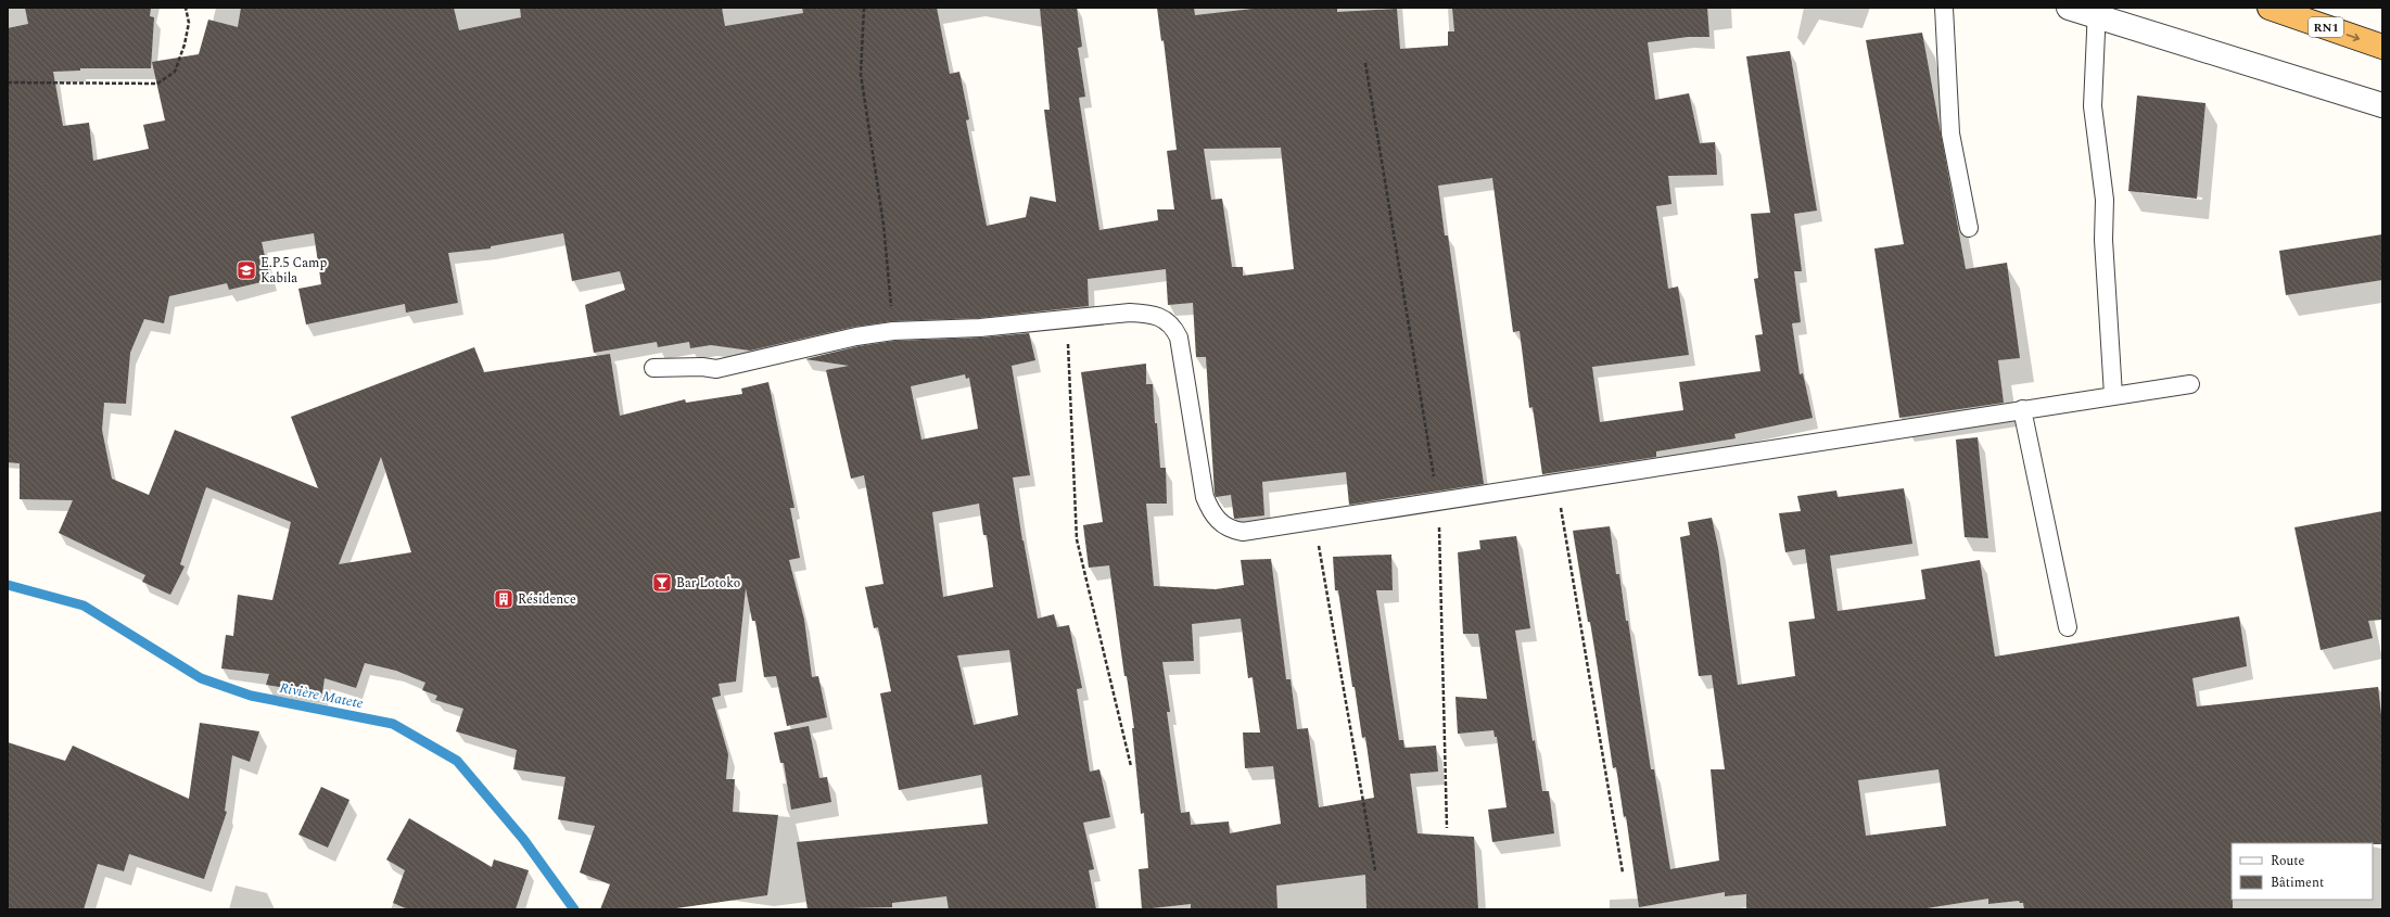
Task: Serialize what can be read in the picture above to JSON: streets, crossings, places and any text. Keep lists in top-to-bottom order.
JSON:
{
  "streets": {
    "highway": ["RN1"]
  },
  "water": ["Rivière Matete"],
  "places": {
    "school or university": ["E.P.5 Camp Kabila"],
    "bar": ["Bar Lotoko"],
    "building": ["Résidence"]
  },
  "legend": ["Route", "Bâtiment"]
}
